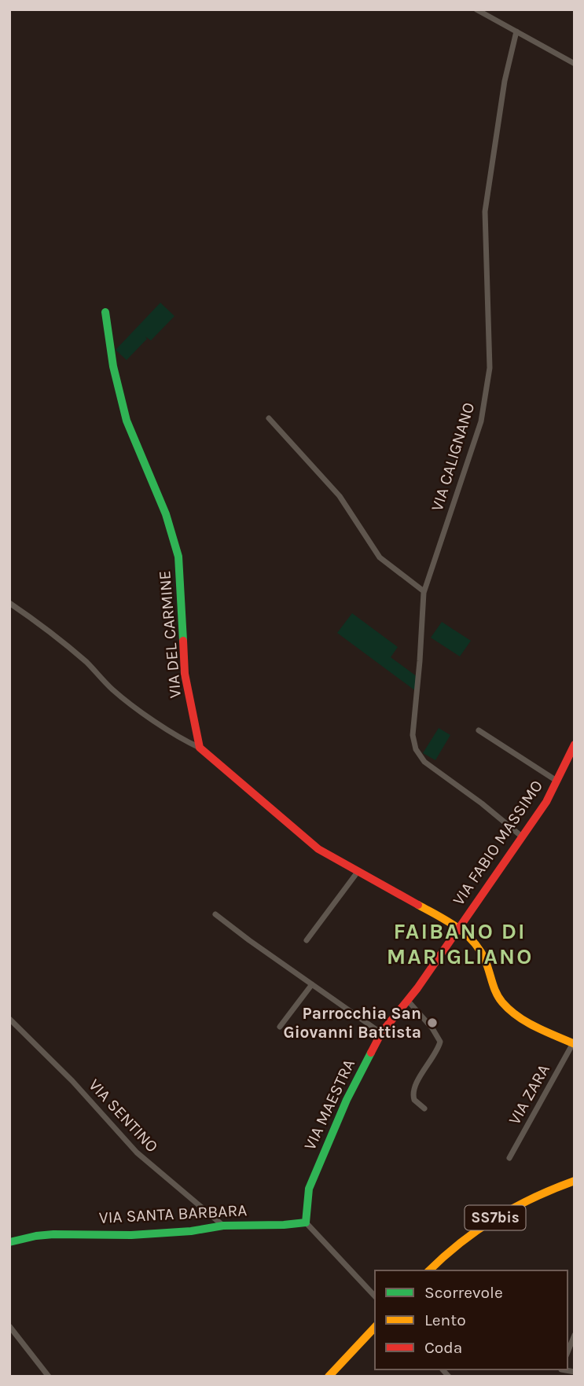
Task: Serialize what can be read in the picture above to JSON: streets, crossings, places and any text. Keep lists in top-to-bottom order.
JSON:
{
  "streets": {
    "street": [
      "VIA CALIGNANO",
      "VIA DEL CARMINE",
      "VIA FABIO MASSIMO",
      "VIA ZARA",
      "VIA MAESTRA",
      "VIA SENTINO",
      "VIA SANTA BARBARA",
      "SS7bis"
    ]
  },
  "crossings": [
    ["VIA CALIGNANO", "VIA FABIO MASSIMO"],
    ["VIA FABIO MASSIMO", "VIA MAESTRA"],
    ["VIA MAESTRA", "VIA SANTA BARBARA"],
    ["VIA SENTINO", "VIA SANTA BARBARA"]
  ],
  "districts": ["FAIBANO DI MARIGLIANO"],
  "places": ["Parrocchia San Giovanni Battista"],
  "legend": ["Scorrevole", "Lento", "Coda"]
}
